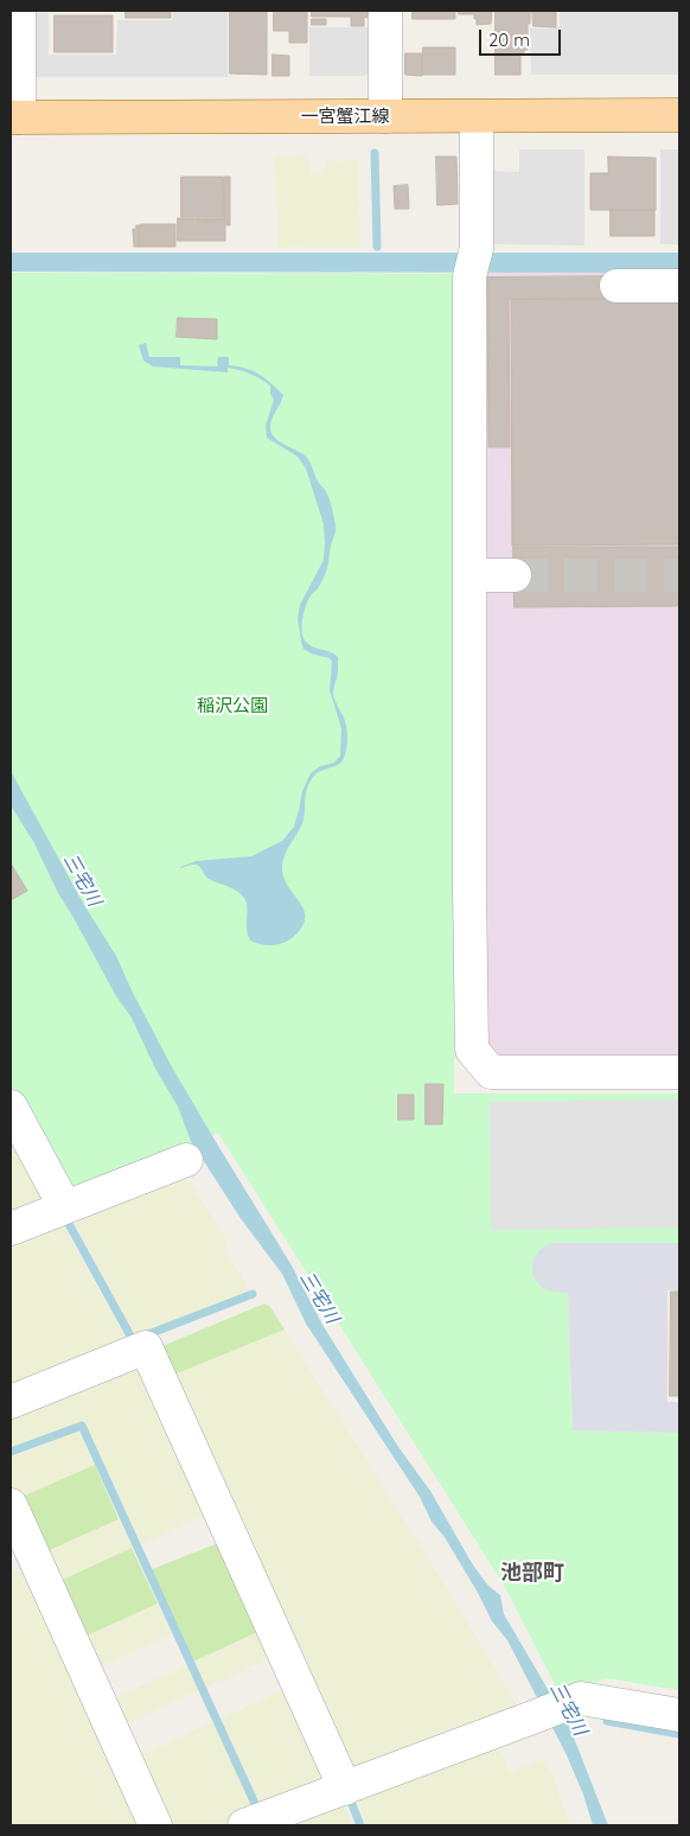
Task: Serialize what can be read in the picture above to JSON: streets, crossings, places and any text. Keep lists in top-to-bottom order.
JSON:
{
  "streets": {
    "main road": ["一宮蟹江線"]
  },
  "districts": ["池部町"],
  "water": ["三宅川"],
  "parks": ["稲沢公園"],
  "scale_bar": "20 m"
}
